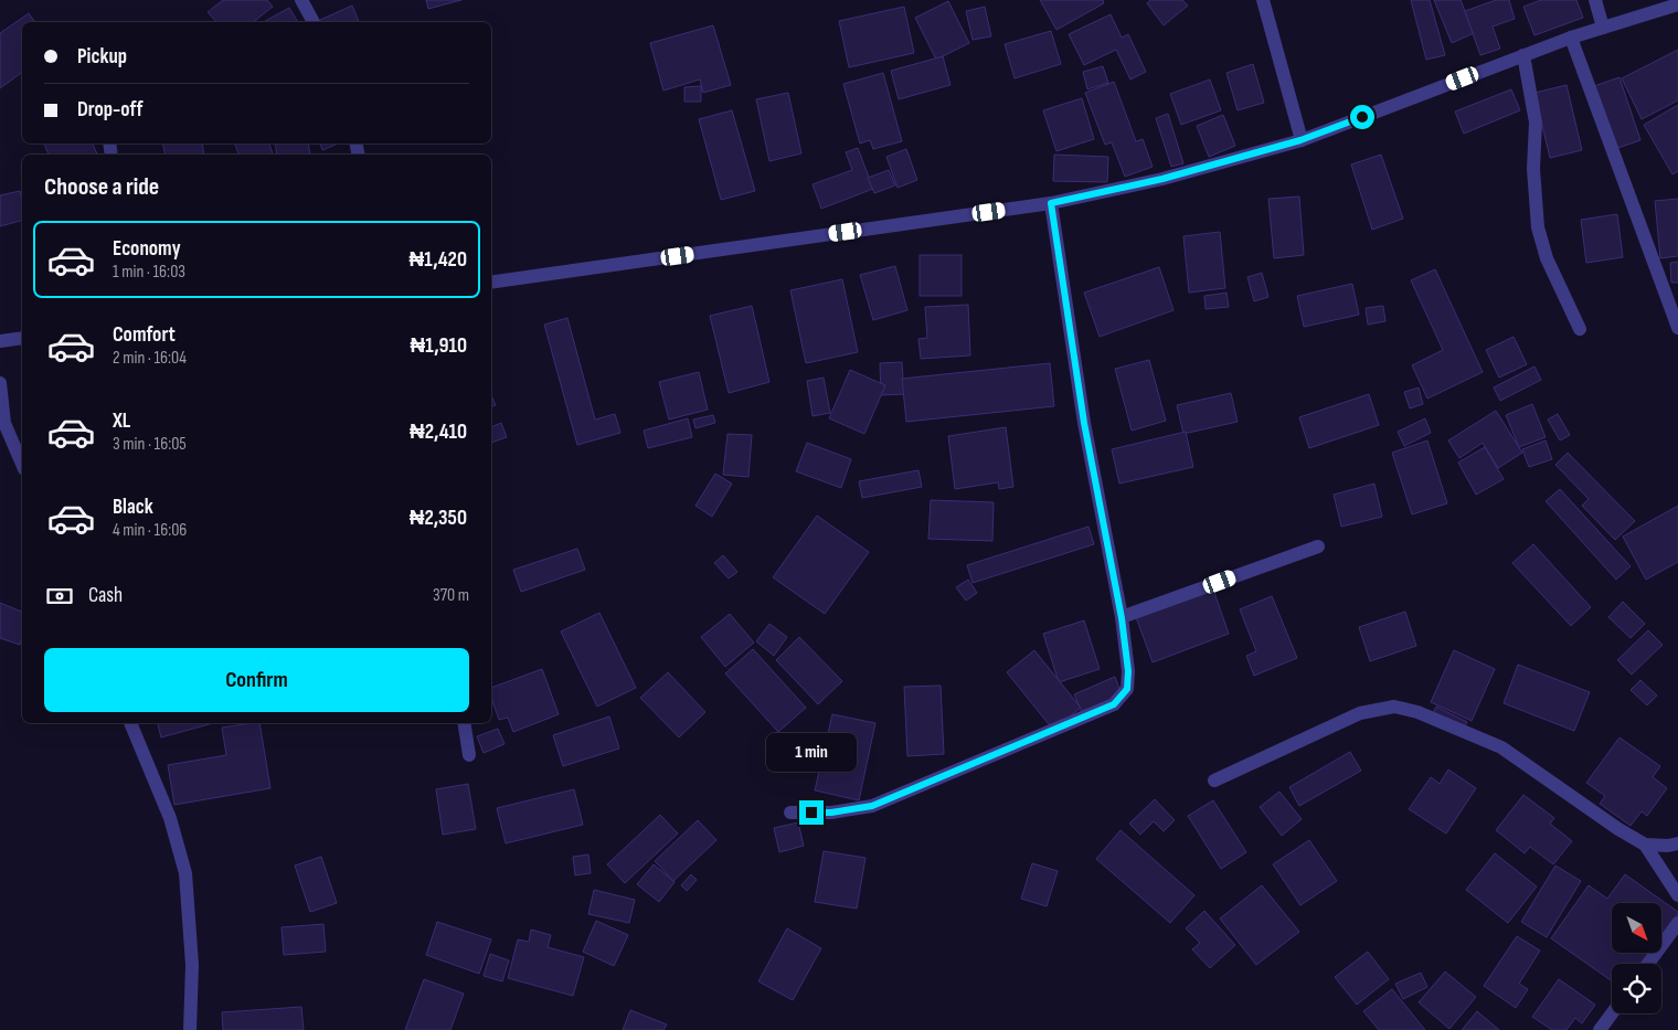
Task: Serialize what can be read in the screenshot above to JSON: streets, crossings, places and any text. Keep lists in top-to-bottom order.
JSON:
{
  "north": "bottom right",
  "page": {
    "banner": ["Pickup", "Drop-off"],
    "heading": "Choose a ride",
    "list": [
      {
        "name": "Economy",
        "note": "1 min · 16:03",
        "value": "₦1,420"
      },
      {
        "name": "Comfort",
        "note": "2 min · 16:04",
        "value": "₦1,910"
      },
      {
        "name": "XL",
        "note": "3 min · 16:05",
        "value": "₦2,410"
      },
      {
        "name": "Black",
        "note": "4 min · 16:06",
        "value": "₦2,350"
      }
    ],
    "pay": ["Cash", "370 m"],
    "buttons": "Confirm",
    "bubble": "1 min"
  }
}
